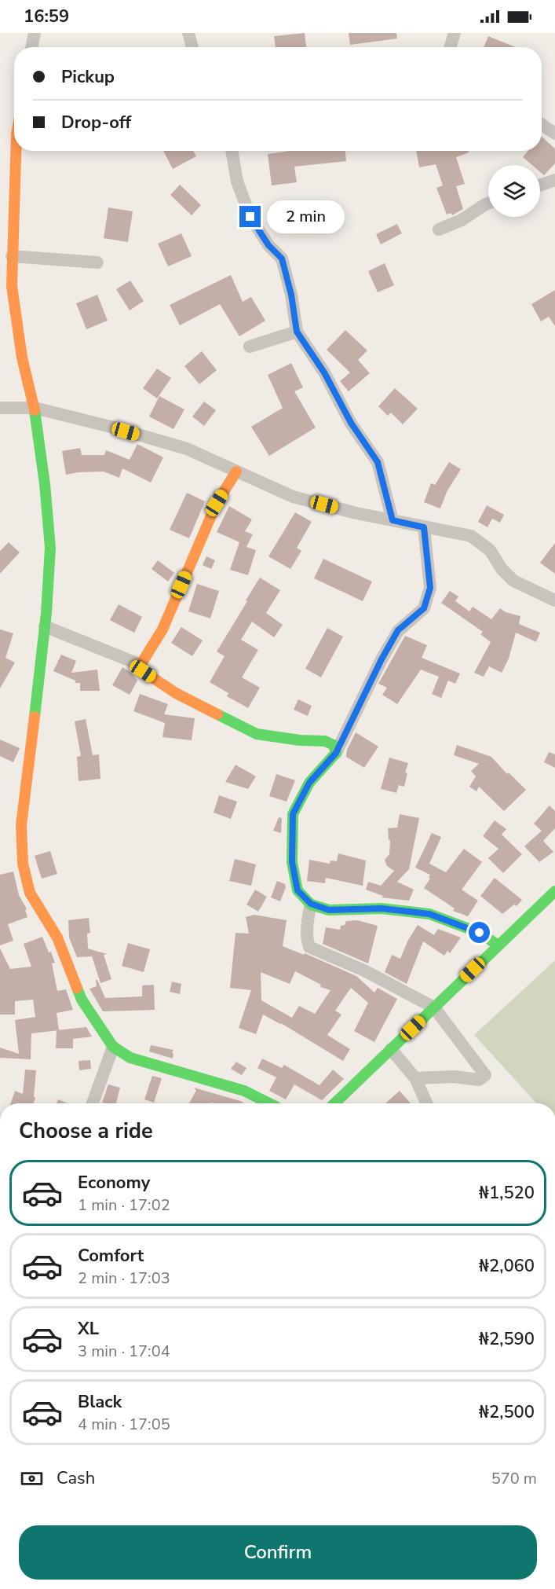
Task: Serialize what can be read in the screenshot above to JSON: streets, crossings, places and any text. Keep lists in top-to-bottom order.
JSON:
{
  "page": {
    "status": "16:59",
    "banner": ["Pickup", "Drop-off"],
    "bubble": "2 min",
    "heading": "Choose a ride",
    "list": [
      {
        "name": "Economy",
        "note": "1 min · 17:02",
        "value": "₦1,520"
      },
      {
        "name": "Comfort",
        "note": "2 min · 17:03",
        "value": "₦2,060"
      },
      {
        "name": "XL",
        "note": "3 min · 17:04",
        "value": "₦2,590"
      },
      {
        "name": "Black",
        "note": "4 min · 17:05",
        "value": "₦2,500"
      }
    ],
    "pay": ["Cash", "570 m"],
    "buttons": "Confirm"
  }
}
